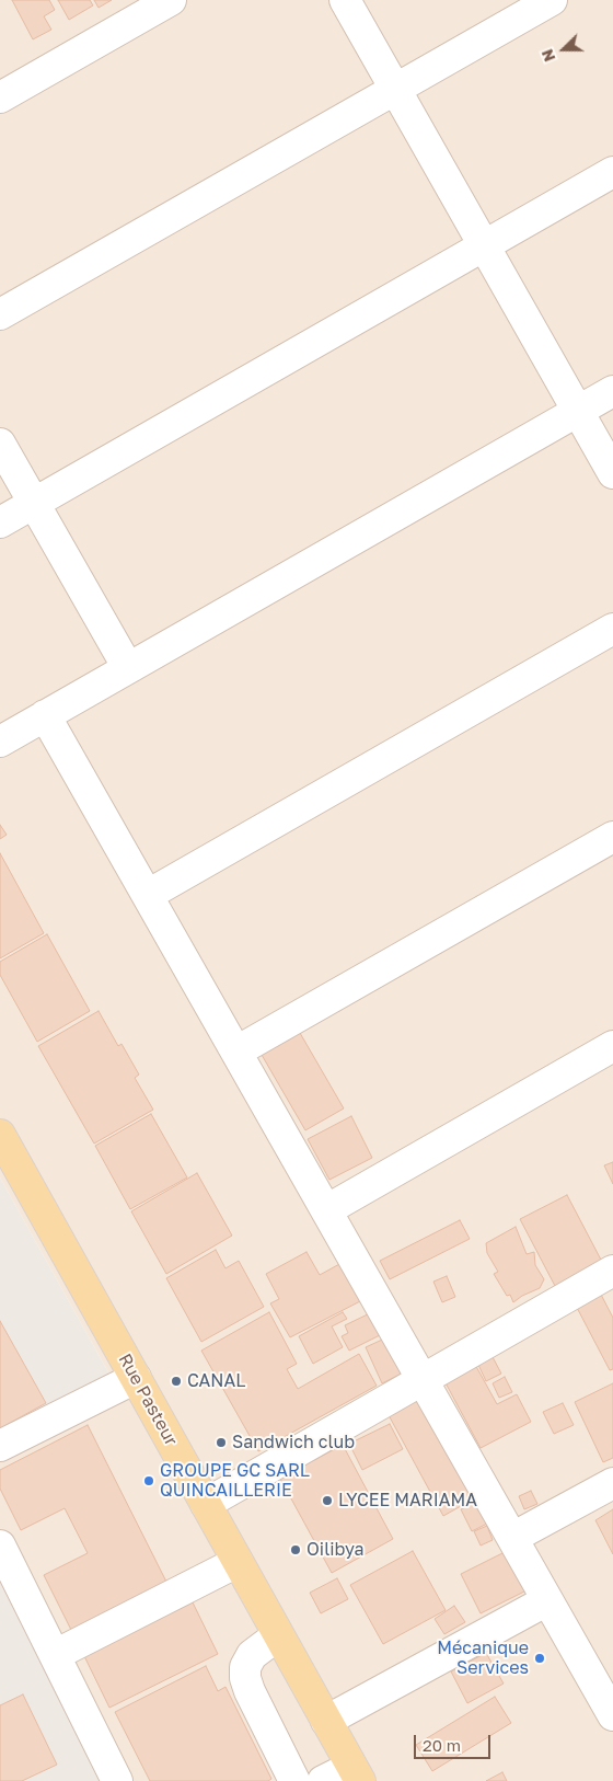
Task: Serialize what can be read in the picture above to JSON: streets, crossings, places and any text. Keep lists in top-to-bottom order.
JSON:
{
  "streets": {
    "main road": ["Rue Pasteur"]
  },
  "places": [
    "CANAL",
    "Sandwich club",
    "GROUPE GC SARL QUINCAILLERIE",
    "LYCEE MARIAMA",
    "Oilibya",
    "Mécanique Services"
  ],
  "scale_bar": "20 m",
  "north": "left"
}
